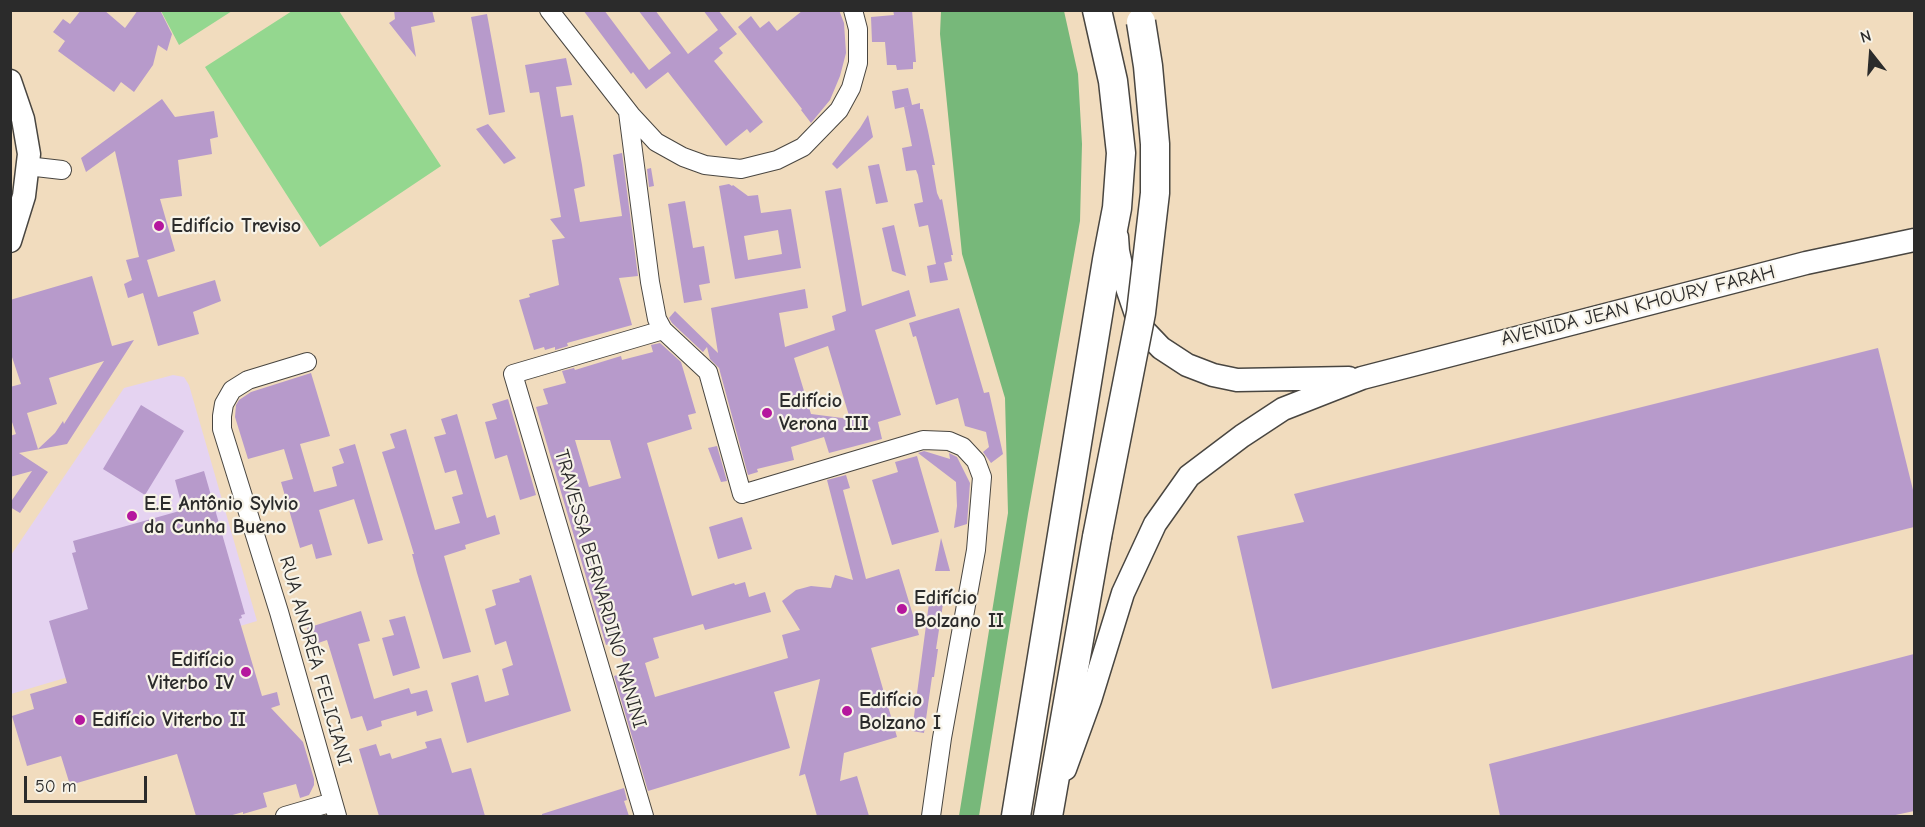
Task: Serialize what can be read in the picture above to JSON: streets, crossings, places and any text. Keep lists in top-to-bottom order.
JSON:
{
  "streets": {
    "street": ["AVENIDA JEAN KHOURY FARAH", "TRAVESSA BERNARDINO NANINI", "RUA ANDRÉA FELICIANI"]
  },
  "places": [
    "Edifício Treviso",
    "Edifício Verona III",
    "E.E Antônio Sylvio da Cunha Bueno",
    "Edifício Bolzano II",
    "Edifício Viterbo IV",
    "Edifício Bolzano I",
    "Edifício Viterbo II"
  ],
  "scale_bar": "50 m",
  "north": "top"
}
